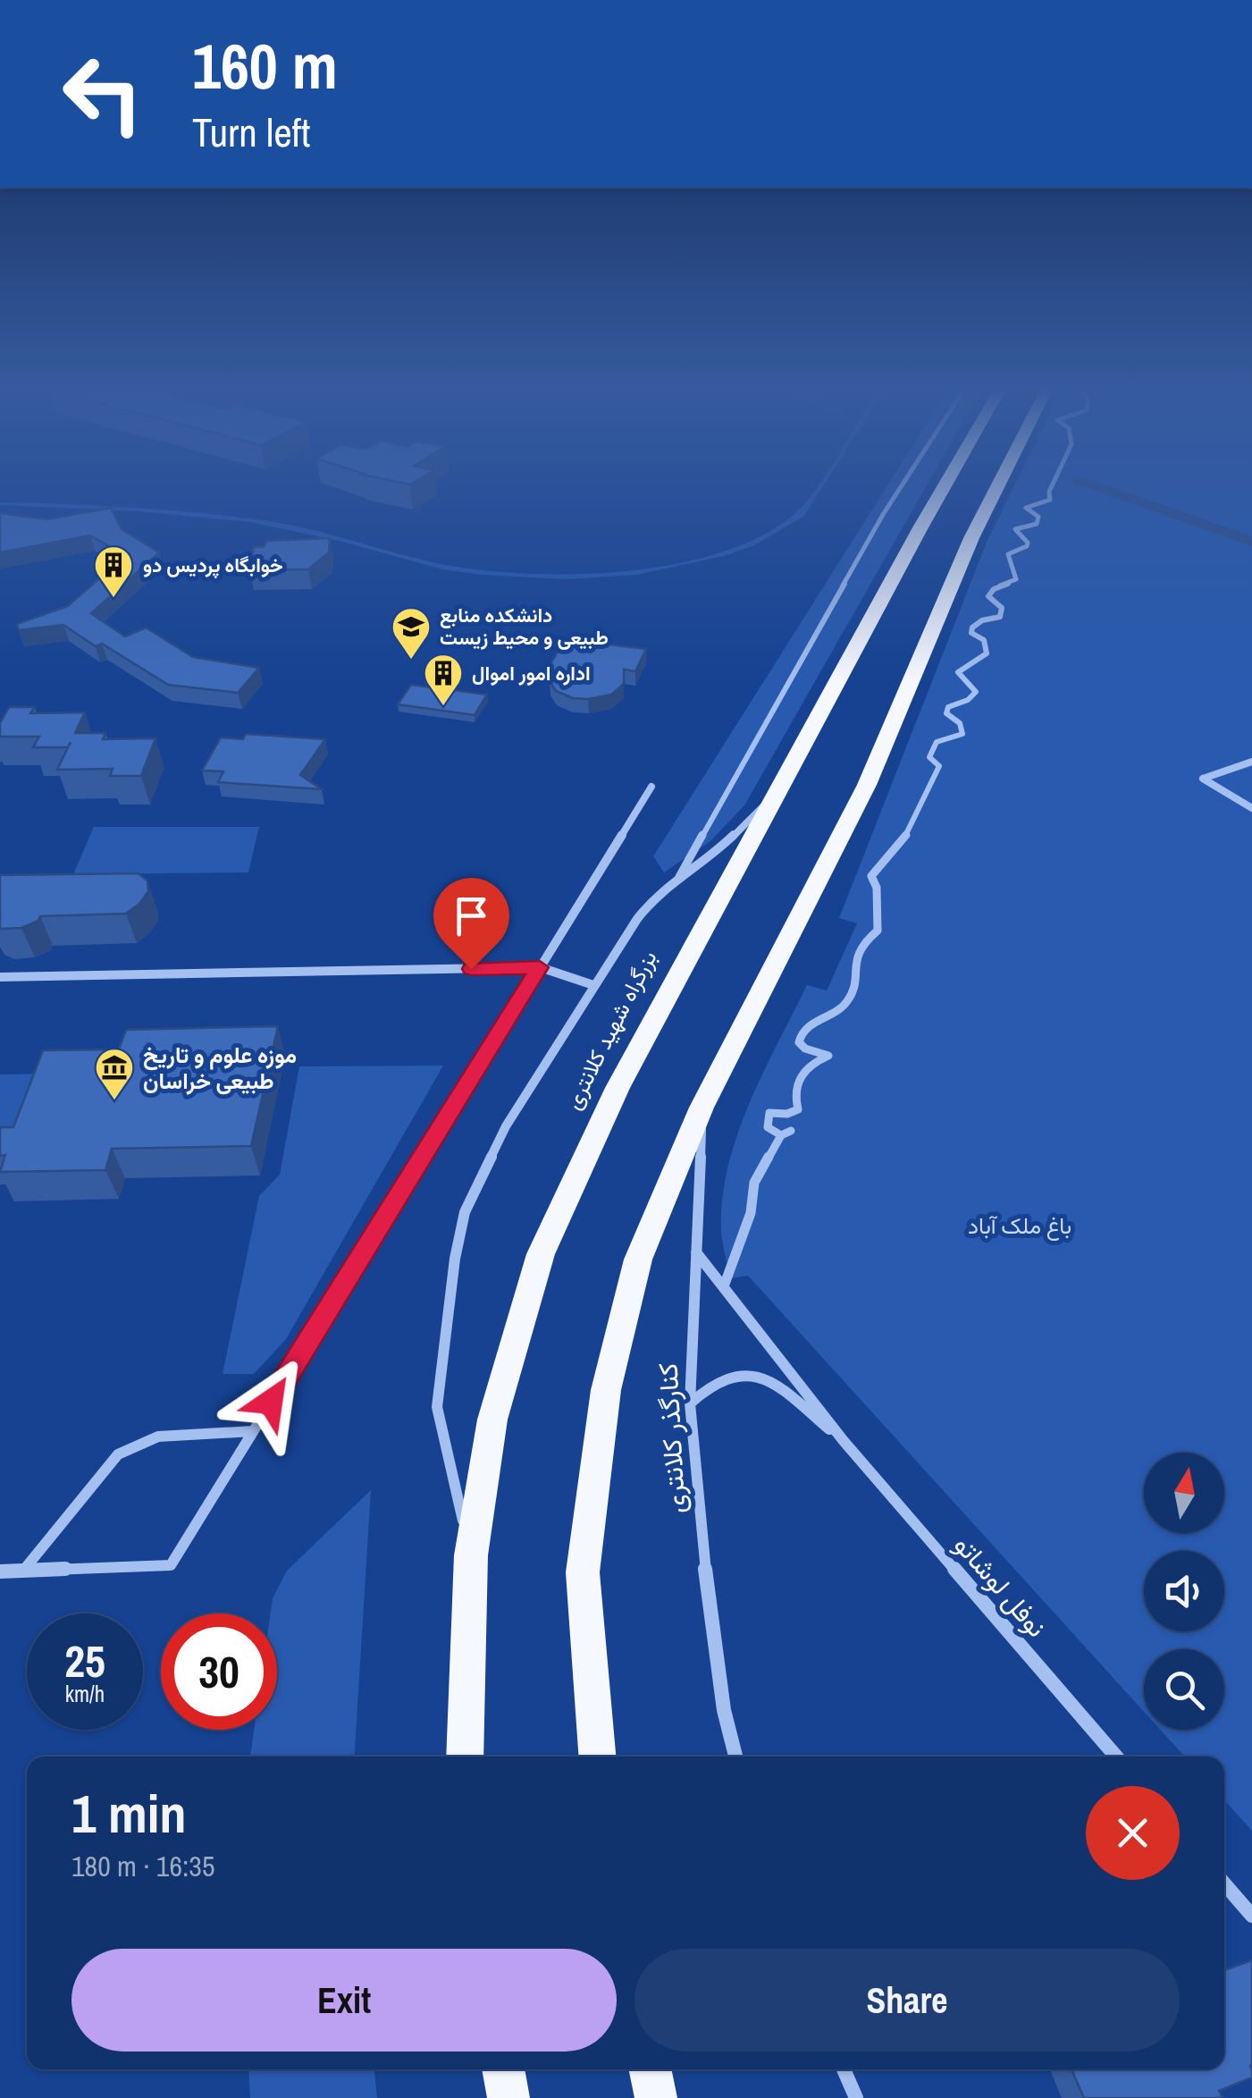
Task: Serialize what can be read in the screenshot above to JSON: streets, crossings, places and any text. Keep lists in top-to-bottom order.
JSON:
{
  "streets": {
    "highway": ["بزرگراه شهید کلانتری"],
    "street": ["کنارگذر کلانتری", "نوفل لوشاتو"]
  },
  "crossings": [
    ["کنارگذر کلانتری", "نوفل لوشاتو"]
  ],
  "parks": ["باغ ملک آباد"],
  "places": {
    "building": ["خوابگاه پردیس دو", "اداره امور اموال"],
    "school or university": ["دانشکده منابع طبیعی و محیط زیست"],
    "museum": ["موزه علوم و تاریخ طبیعی خراسان"]
  },
  "north": "top",
  "page": {
    "turn": ["160 m", "Turn left"],
    "speed": "25 km/h",
    "limit": "30",
    "heading": ["1 min", "180 m · 16:35"],
    "buttons": ["Exit", "Share"]
  }
}
